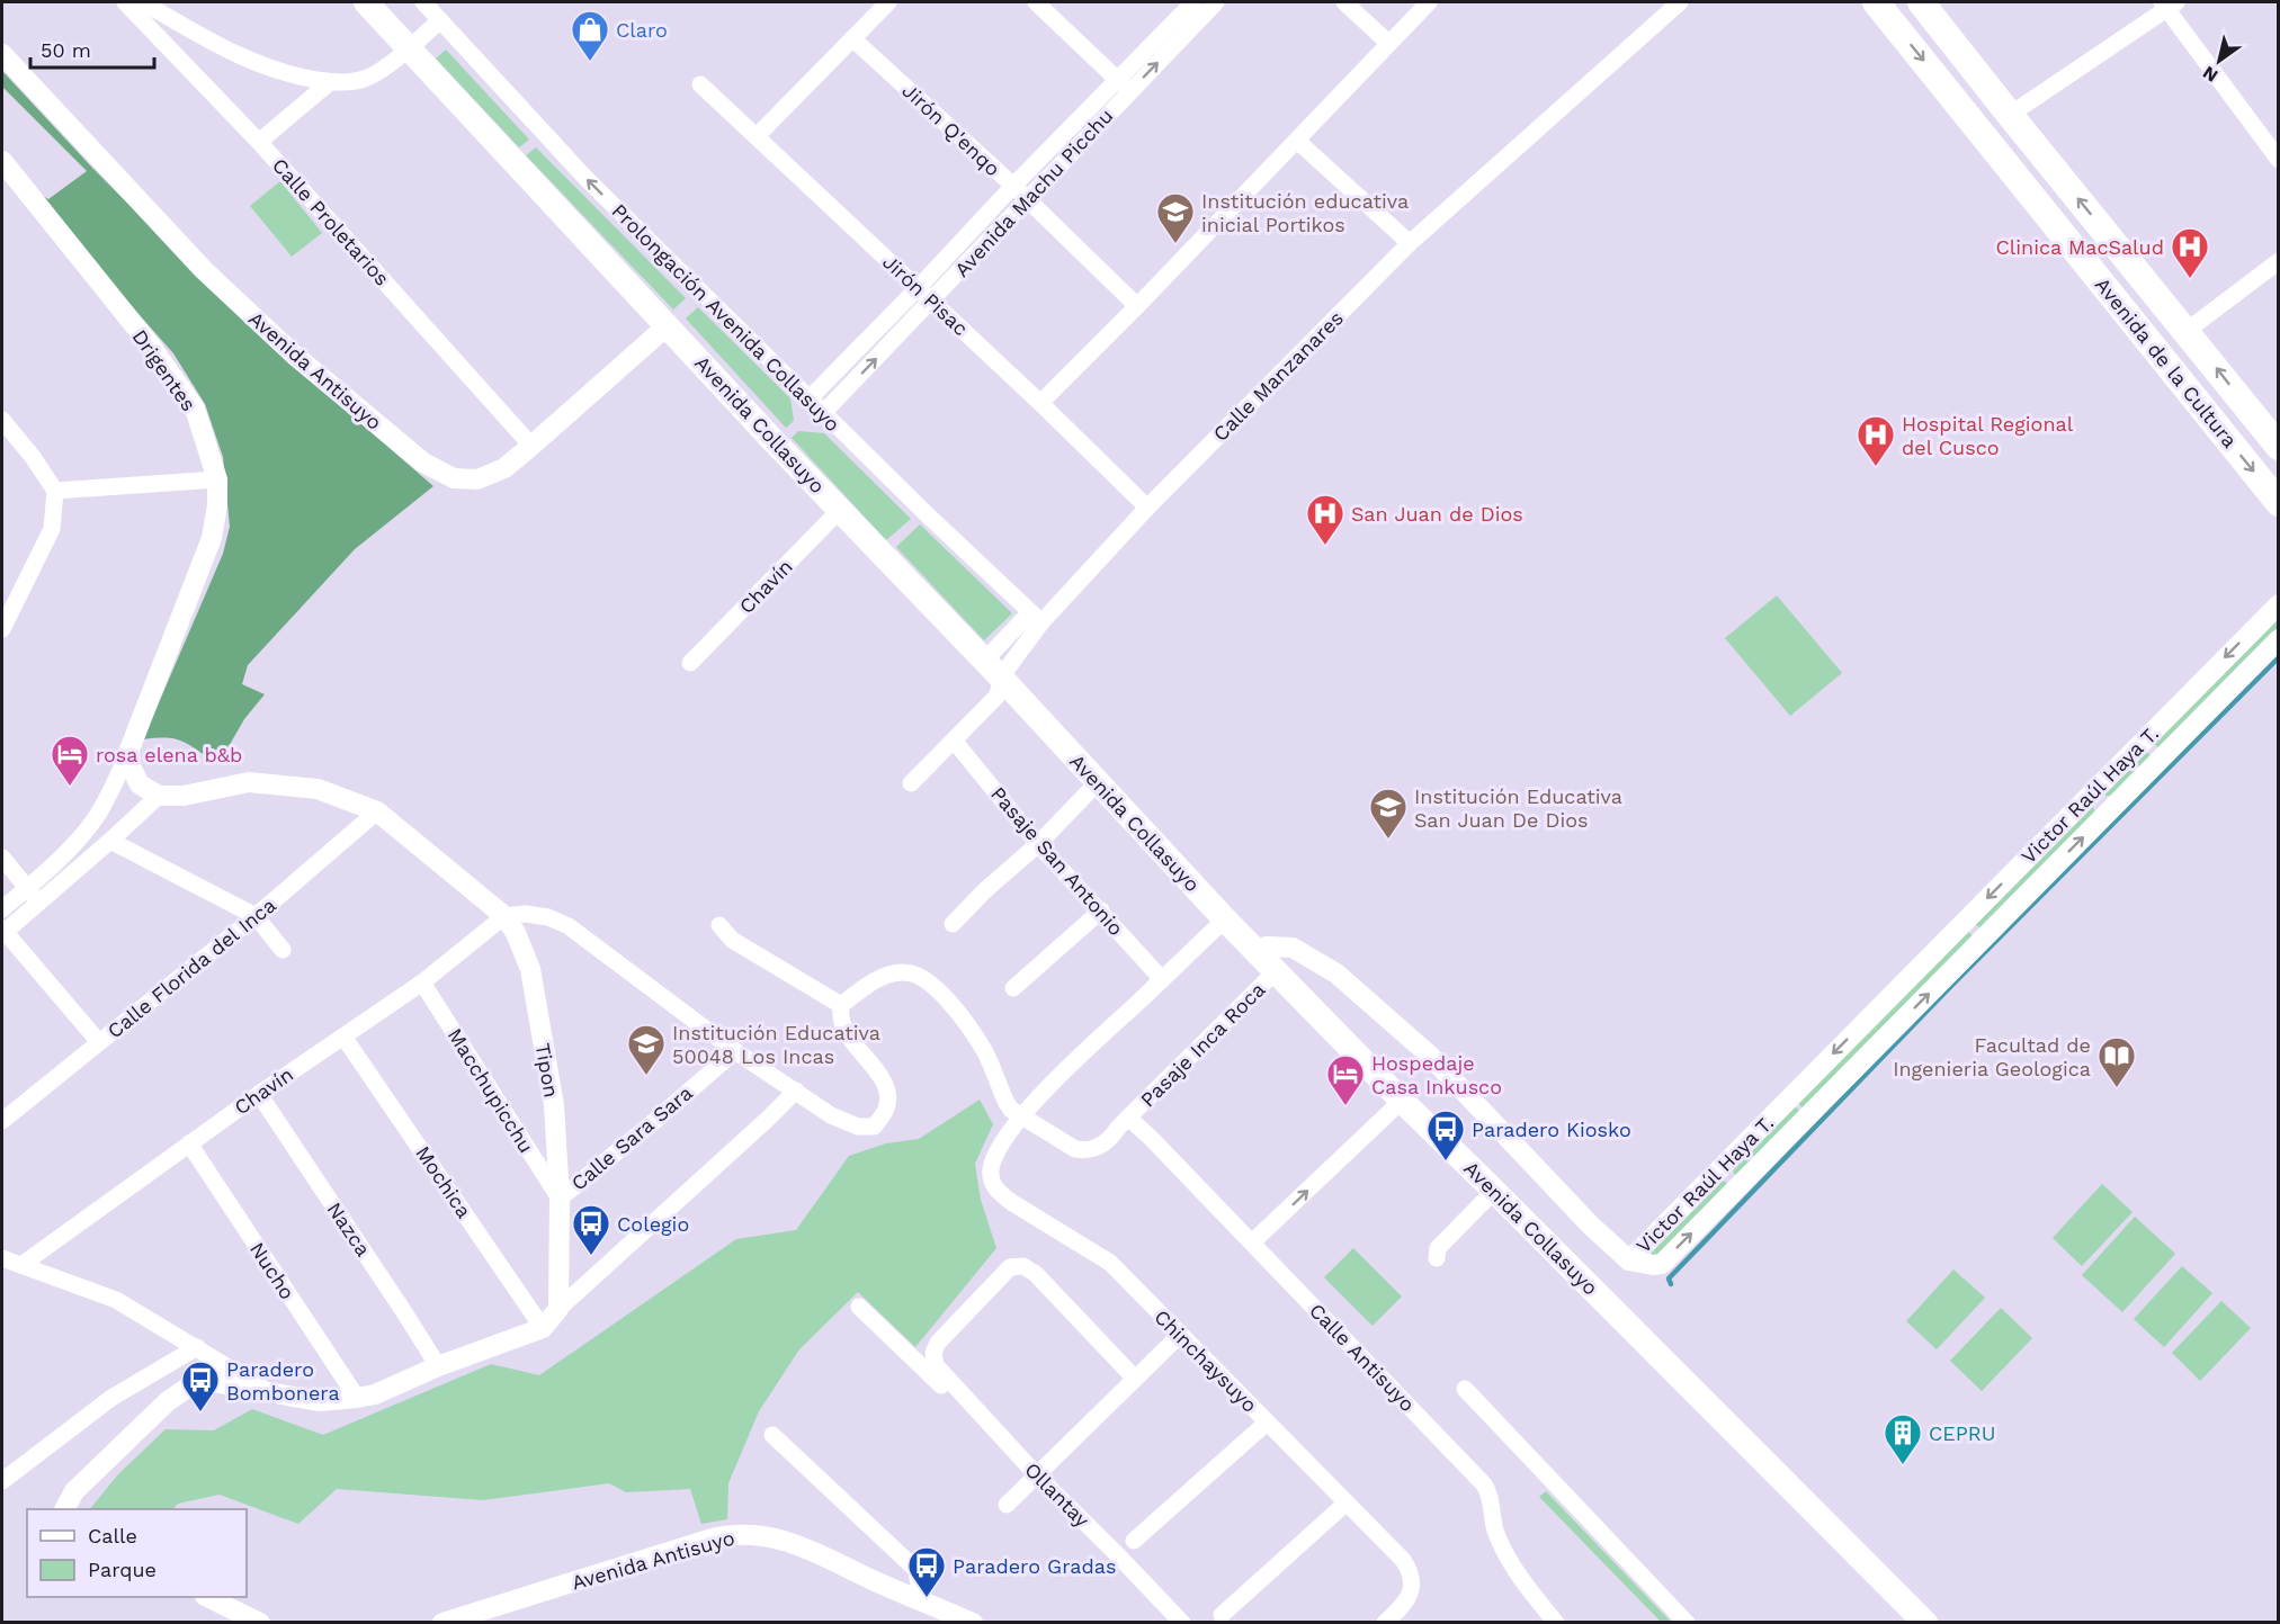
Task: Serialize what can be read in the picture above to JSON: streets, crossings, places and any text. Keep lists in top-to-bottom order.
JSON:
{
  "streets": {
    "highway": ["Avenida de la Cultura"],
    "main road": ["Avenida Collasuyo"],
    "street": [
      "Jirón Q'enqo",
      "Avenida Machu Picchu",
      "Calle Proletarios",
      "Jirón Pisac",
      "Prolongación Avenida Collasuyo",
      "Drigentes",
      "Avenida Antisuyo",
      "Calle Manzanares",
      "Chavín",
      "Victor Raúl Haya T.",
      "Pasaje San Antonio",
      "Calle Florida del Inca",
      "Pasaje Inca Roca",
      "Tipon",
      "Macchupicchu",
      "Calle Sara Sara",
      "Mochica",
      "Nazca",
      "Nucho",
      "Calle Antisuyo",
      "Chinchaysuyo",
      "Ollantay"
    ]
  },
  "crossings": [
    ["Jirón Q'enqo", "Avenida Machu Picchu"],
    ["Avenida Machu Picchu", "Jirón Pisac"],
    ["Avenida Machu Picchu", "Prolongación Avenida Collasuyo"],
    ["Calle Proletarios", "Avenida Antisuyo"],
    ["Jirón Pisac", "Calle Manzanares"],
    ["Prolongación Avenida Collasuyo", "Calle Manzanares"],
    ["Avenida Antisuyo", "Avenida Collasuyo"],
    ["Calle Manzanares", "Avenida Collasuyo"],
    ["Calle Manzanares", "Pasaje San Antonio"],
    ["Avenida Collasuyo", "Chavín"],
    ["Avenida Collasuyo", "Pasaje Inca Roca"],
    ["Chavín", "Tipon"],
    ["Chavín", "Macchupicchu"],
    ["Chavín", "Mochica"],
    ["Chavín", "Nazca"],
    ["Chavín", "Nucho"],
    ["Victor Raúl Haya T.", "Pasaje Inca Roca"],
    ["Calle Florida del Inca", "Tipon"],
    ["Pasaje Inca Roca", "Calle Antisuyo"],
    ["Pasaje Inca Roca", "Chinchaysuyo"],
    ["Tipon", "Macchupicchu"],
    ["Tipon", "Calle Sara Sara"],
    ["Macchupicchu", "Calle Sara Sara"]
  ],
  "one_way": ["Prolongación Avenida Collasuyo"],
  "places": {
    "shop": ["Claro"],
    "school or university": ["Institución educativa inicial Portikos", "Institución Educativa San Juan De Dios", "Institución Educativa 50048 Los Incas"],
    "hospital": ["Clinica MacSalud", "Hospital Regional del Cusco", "San Juan de Dios"],
    "hotel": ["rosa elena b&b", "Hospedaje Casa Inkusco"],
    "library": ["Facultad de Ingenieria Geologica"],
    "bus stop": [
      "Paradero Kiosko",
      "Colegio",
      "Paradero Bombonera",
      "Paradero Gradas"
    ],
    "building": ["CEPRU"]
  },
  "legend": ["Calle", "Parque"],
  "scale_bar": "50 m",
  "north": "bottom left"
}
